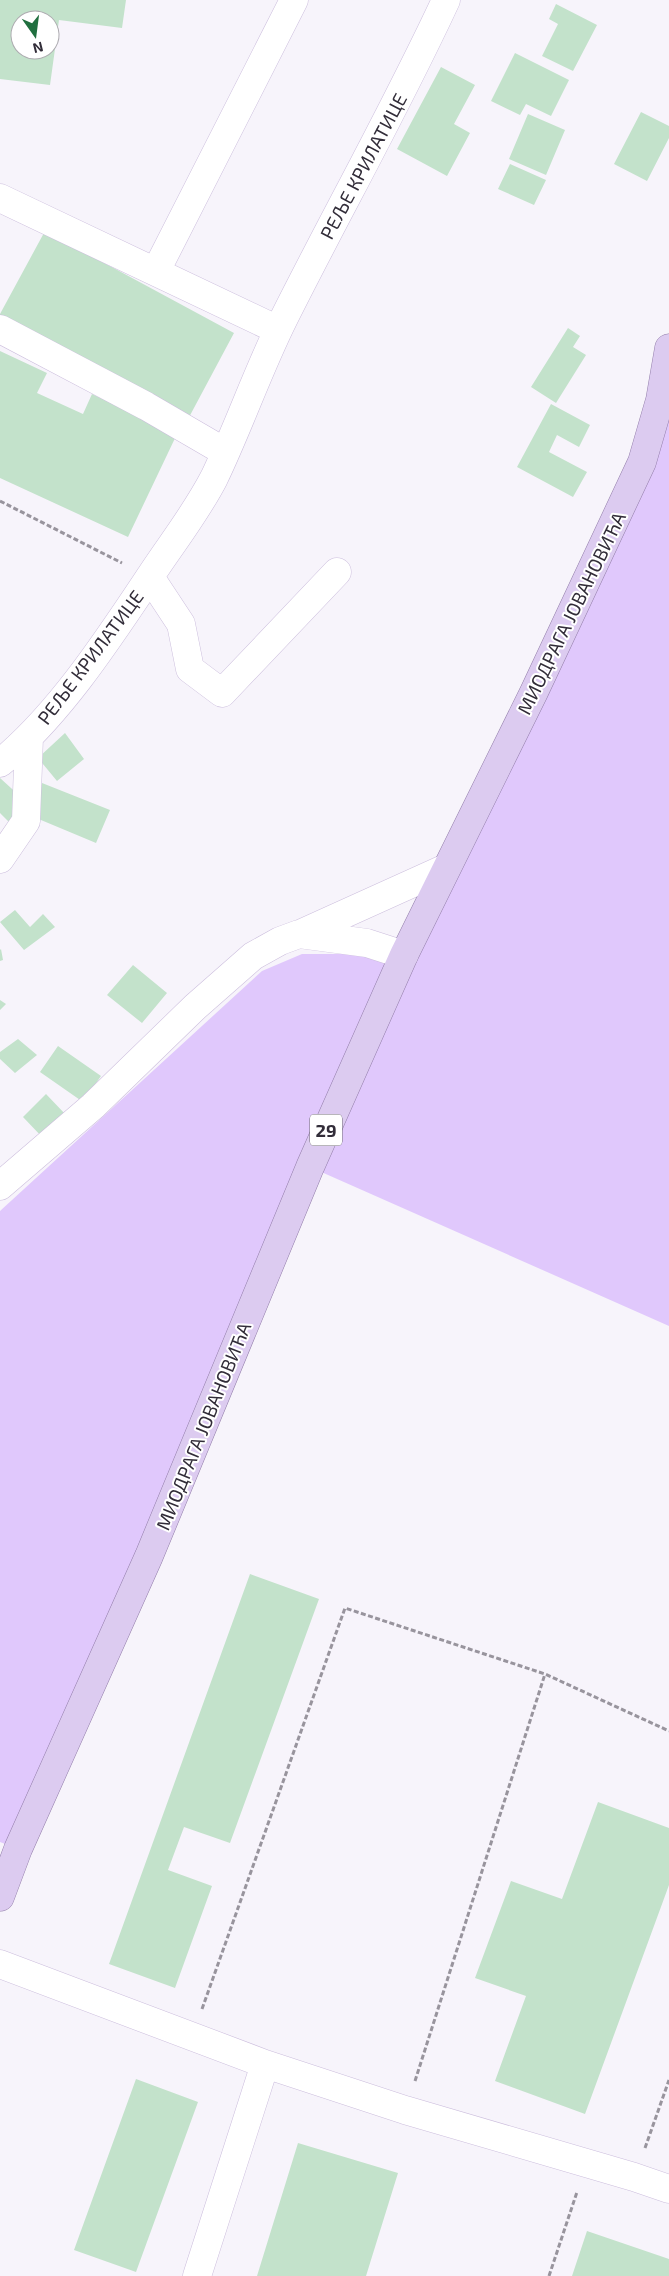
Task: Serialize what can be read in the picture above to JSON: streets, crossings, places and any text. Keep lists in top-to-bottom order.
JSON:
{
  "streets": {
    "main road": ["МИОДРАГА ЈОВАНОВИЋА", "29"],
    "street": ["РЕЉЕ КРИЛАТИЦЕ"]
  },
  "north": "bottom"
}
